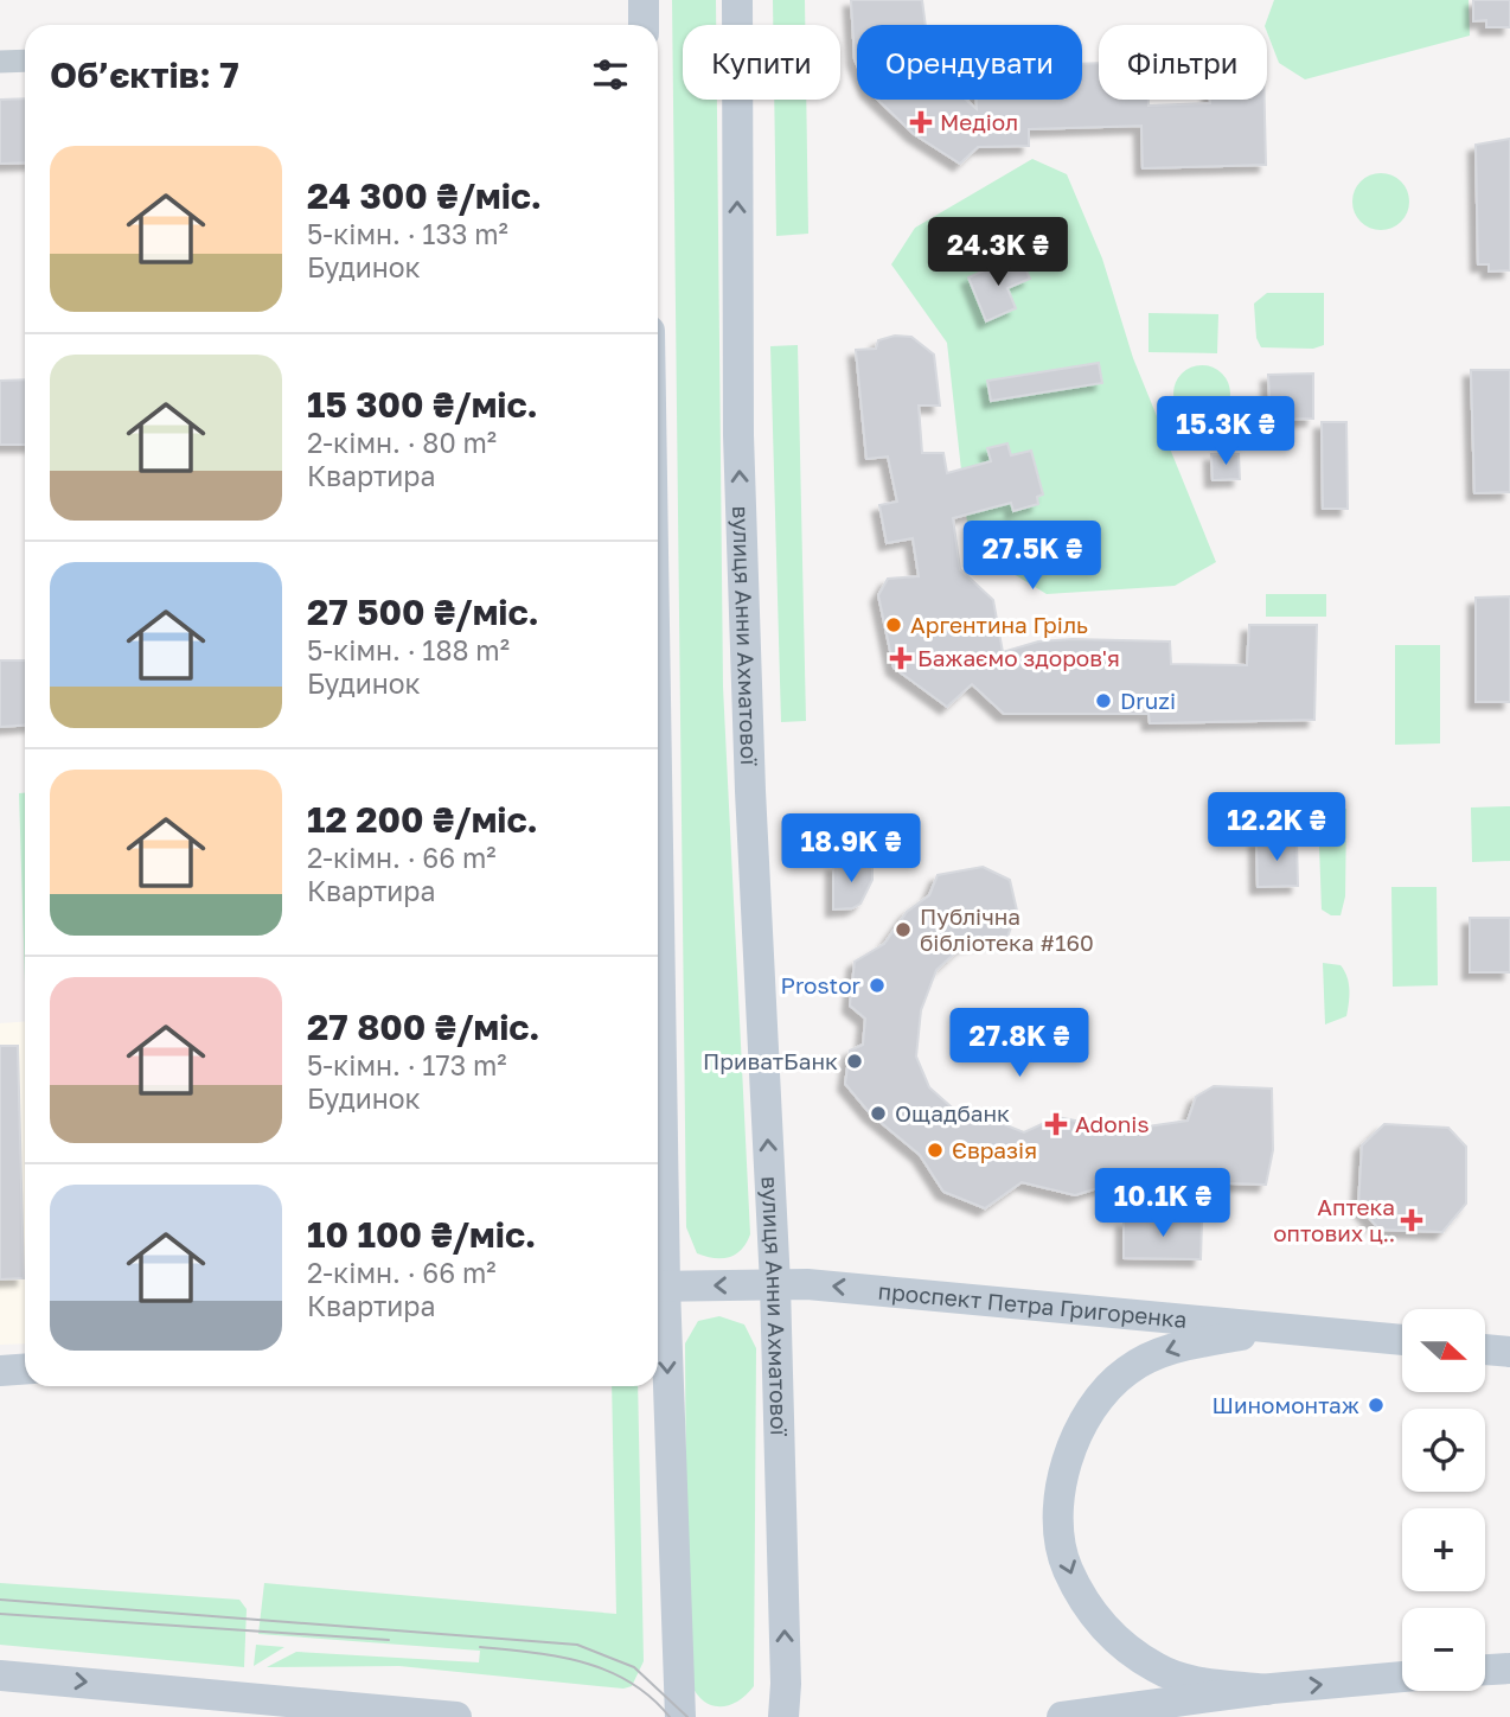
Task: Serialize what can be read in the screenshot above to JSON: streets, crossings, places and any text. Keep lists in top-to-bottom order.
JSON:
{
  "streets": {
    "main road": ["вулиця Анни Ахматової", "проспект Петра Григоренка"]
  },
  "crossings": [
    ["вулиця Анни Ахматової", "проспект Петра Григоренка"]
  ],
  "one_way": ["вулиця Анни Ахматової", "проспект Петра Григоренка"],
  "places": {
    "health": [
      "Медіол",
      "Бажаємо здоров'я",
      "Adonis",
      "Аптека оптових ц‥"
    ],
    "other": [
      "Аргентина Гріль",
      "Druzi",
      "Публічна бібліотека #160",
      "Prostor",
      "ПриватБанк",
      "Ощадбанк",
      "Євразія",
      "Шиномонтаж"
    ]
  },
  "north": "right",
  "page": {
    "chip": ["Купити", "Орендувати", "Фільтри"],
    "heading": "Об’єктів: 7",
    "list": [
      {
        "name": "24 300 ₴/міс.",
        "note": "5-кімн. · 133 m² · Будинок"
      },
      {
        "name": "15 300 ₴/міс.",
        "note": "2-кімн. · 80 m² · Квартира"
      },
      {
        "name": "27 500 ₴/міс.",
        "note": "5-кімн. · 188 m² · Будинок"
      },
      {
        "name": "12 200 ₴/міс.",
        "note": "2-кімн. · 66 m² · Квартира"
      },
      {
        "name": "27 800 ₴/міс.",
        "note": "5-кімн. · 173 m² · Будинок"
      },
      {
        "name": "10 100 ₴/міс.",
        "note": "2-кімн. · 66 m² · Квартира"
      }
    ],
    "price": [
      "24.3K ₴",
      "15.3K ₴",
      "27.5K ₴",
      "12.2K ₴",
      "18.9K ₴",
      "27.8K ₴",
      "10.1K ₴"
    ],
    "map_buttons": ["+", "−"]
  }
}
